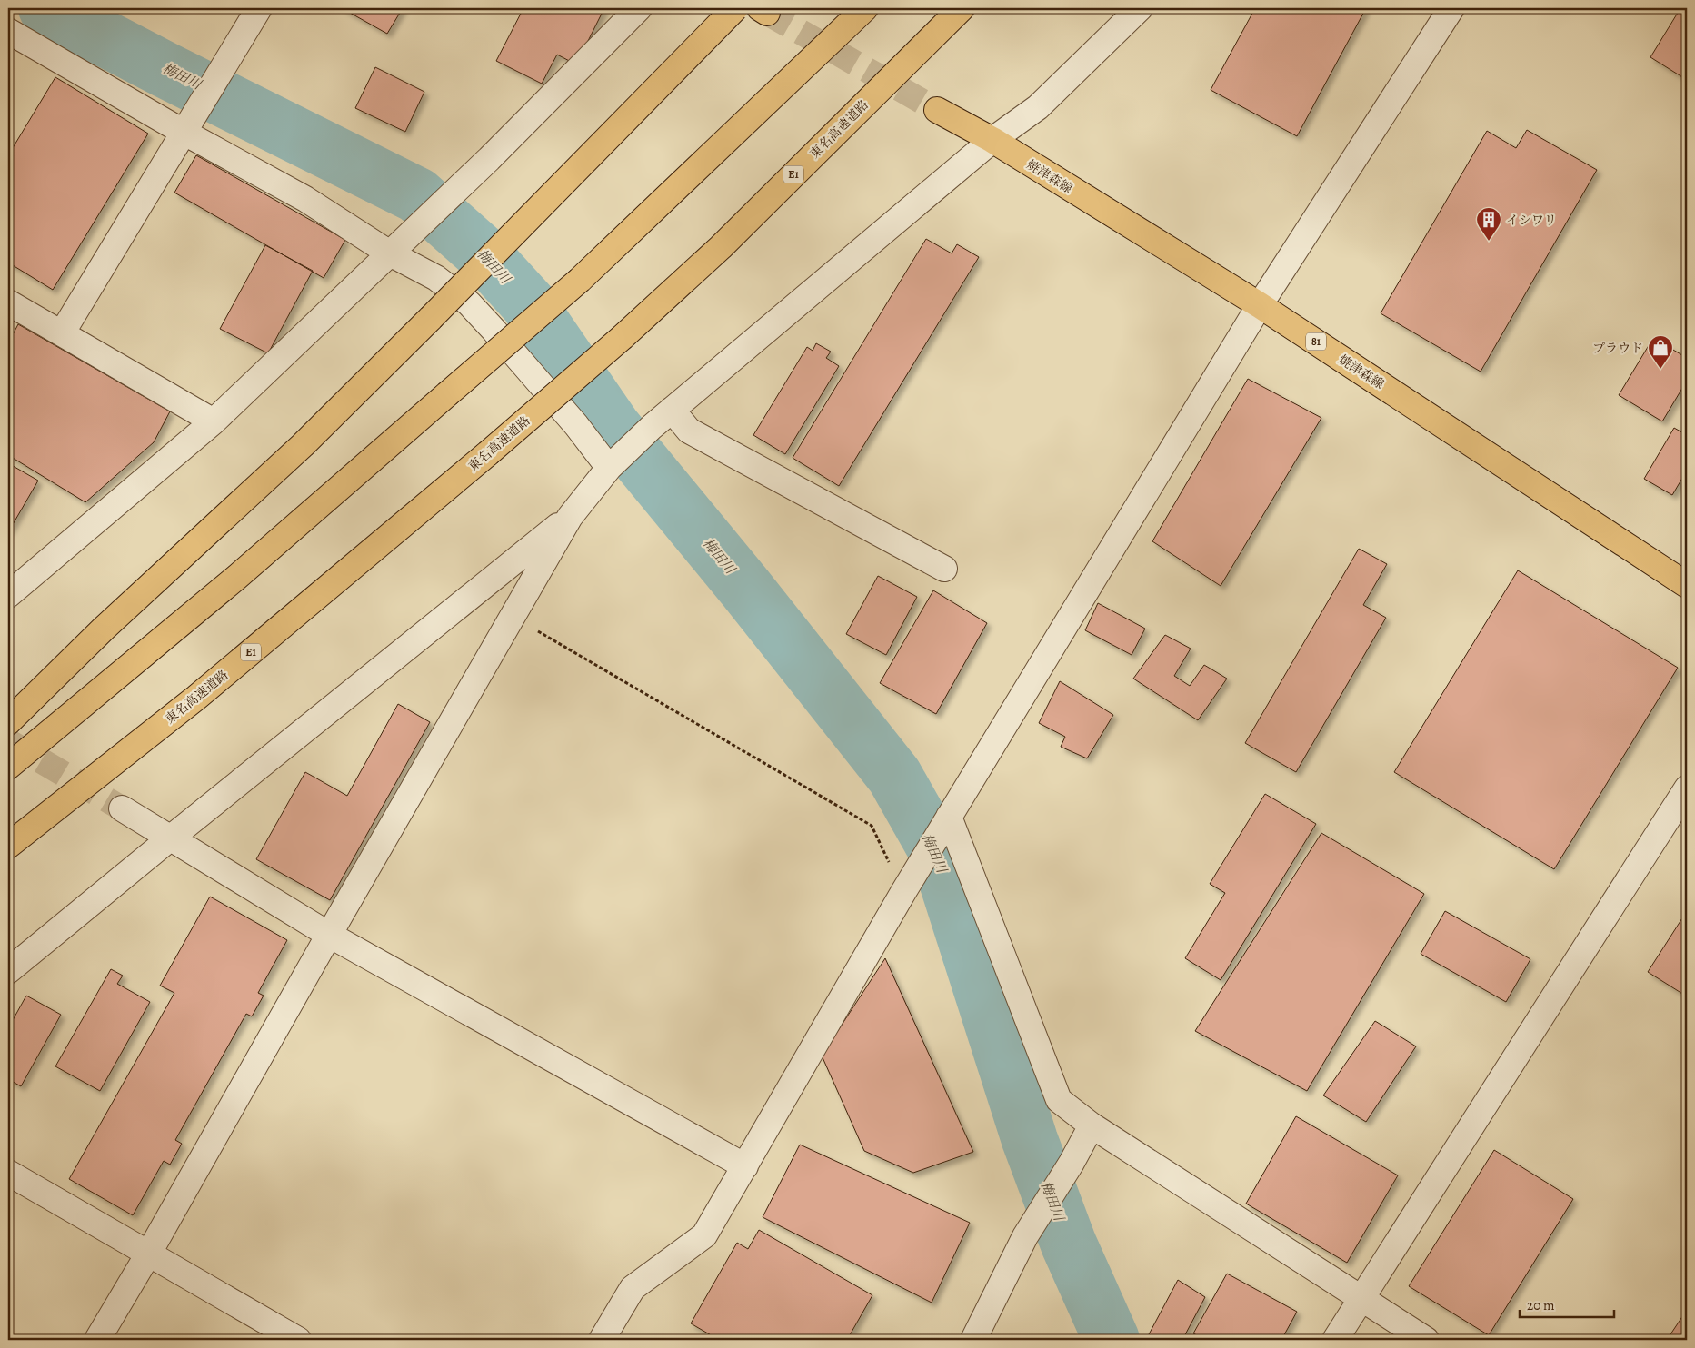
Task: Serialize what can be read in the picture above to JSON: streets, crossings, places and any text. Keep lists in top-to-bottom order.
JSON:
{
  "streets": {
    "main road": [
      "東名高速道路",
      "E1",
      "焼津森線",
      "81"
    ]
  },
  "water": ["梅田川"],
  "places": {
    "building": ["イシワリ"],
    "shop": ["プラウド"]
  },
  "scale_bar": "20 m"
}
